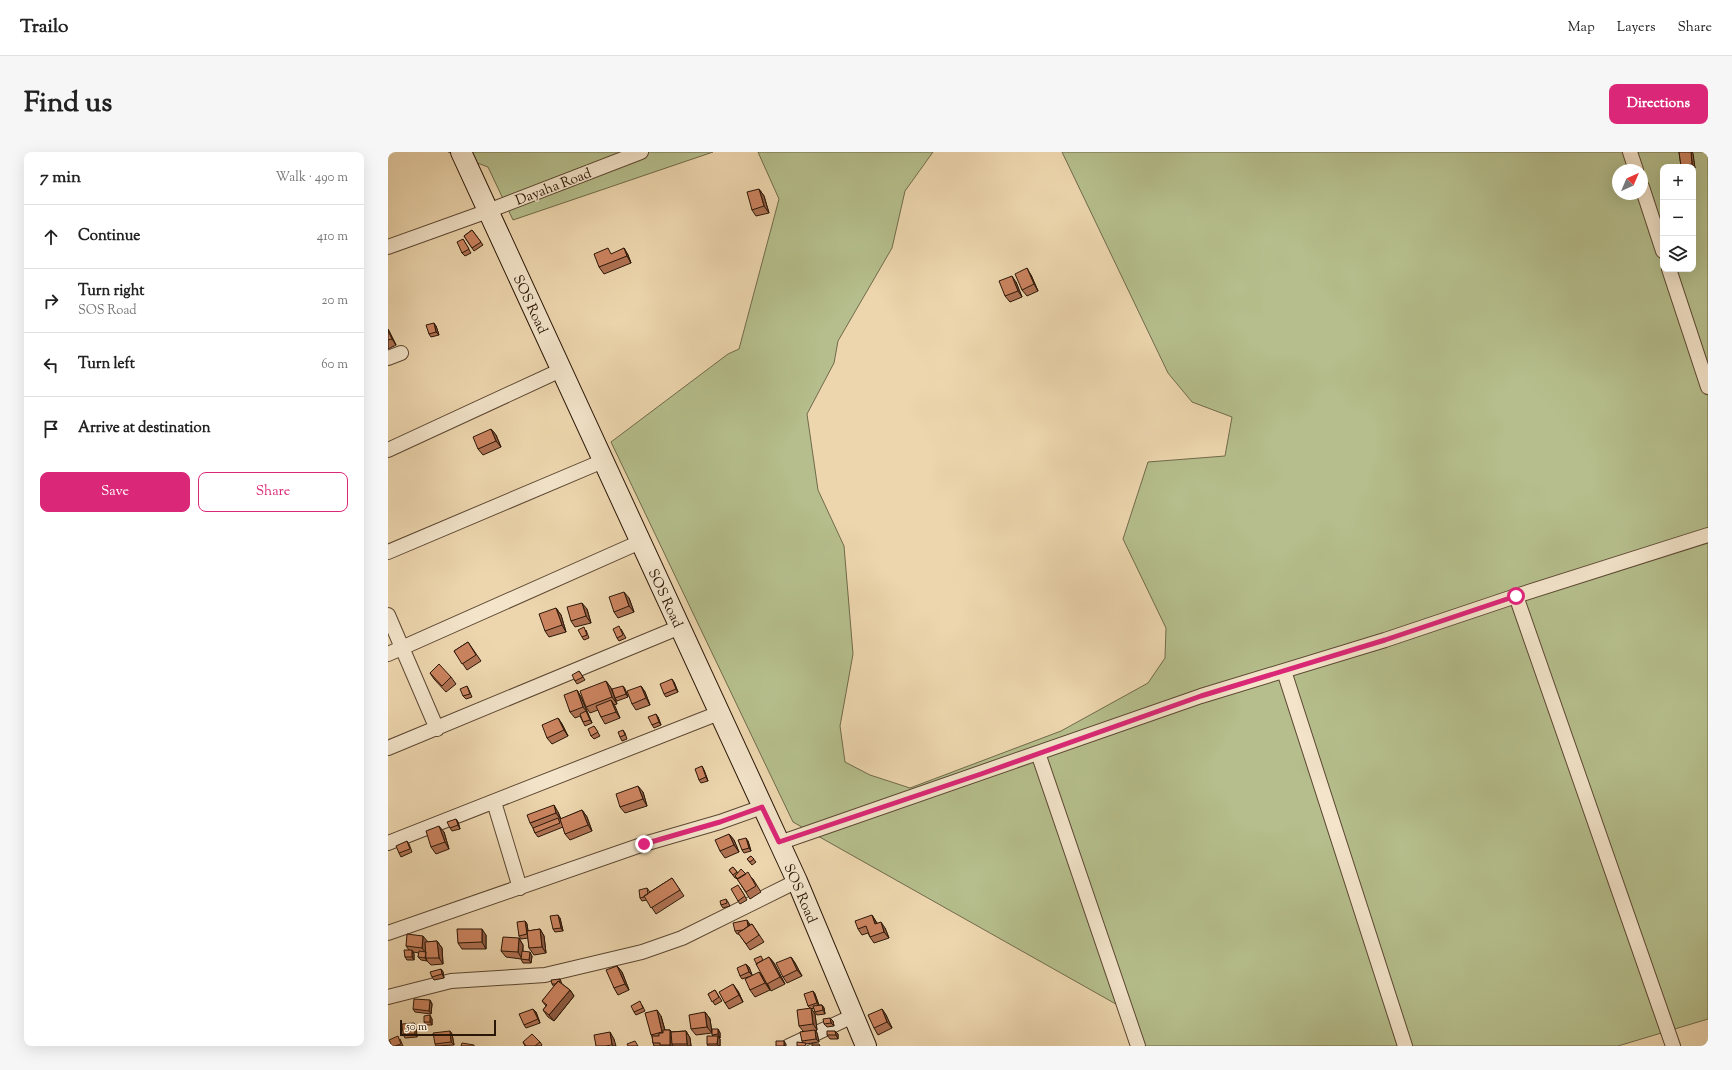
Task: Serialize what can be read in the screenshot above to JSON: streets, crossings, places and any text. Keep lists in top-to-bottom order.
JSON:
{
  "streets": {
    "street": ["Dayaha Road", "SOS Road"]
  },
  "crossings": [
    ["Dayaha Road", "SOS Road"]
  ],
  "scale_bar": "50 m",
  "north": "top right",
  "page": {
    "header": "Trailo",
    "nav": ["Map", "Layers", "Share"],
    "title": "Find us",
    "buttons": [
      "Directions",
      ["Save", "Share"]
    ],
    "heading": ["7 min", "Walk · 490 m"],
    "map_buttons": ["+", "−"],
    "list": [
      ["Continue", "410 m"],
      ["Turn right", "SOS Road", "20 m"],
      ["Turn left", "60 m"],
      "Arrive at destination"
    ],
    "scale": "50 m"
  }
}
